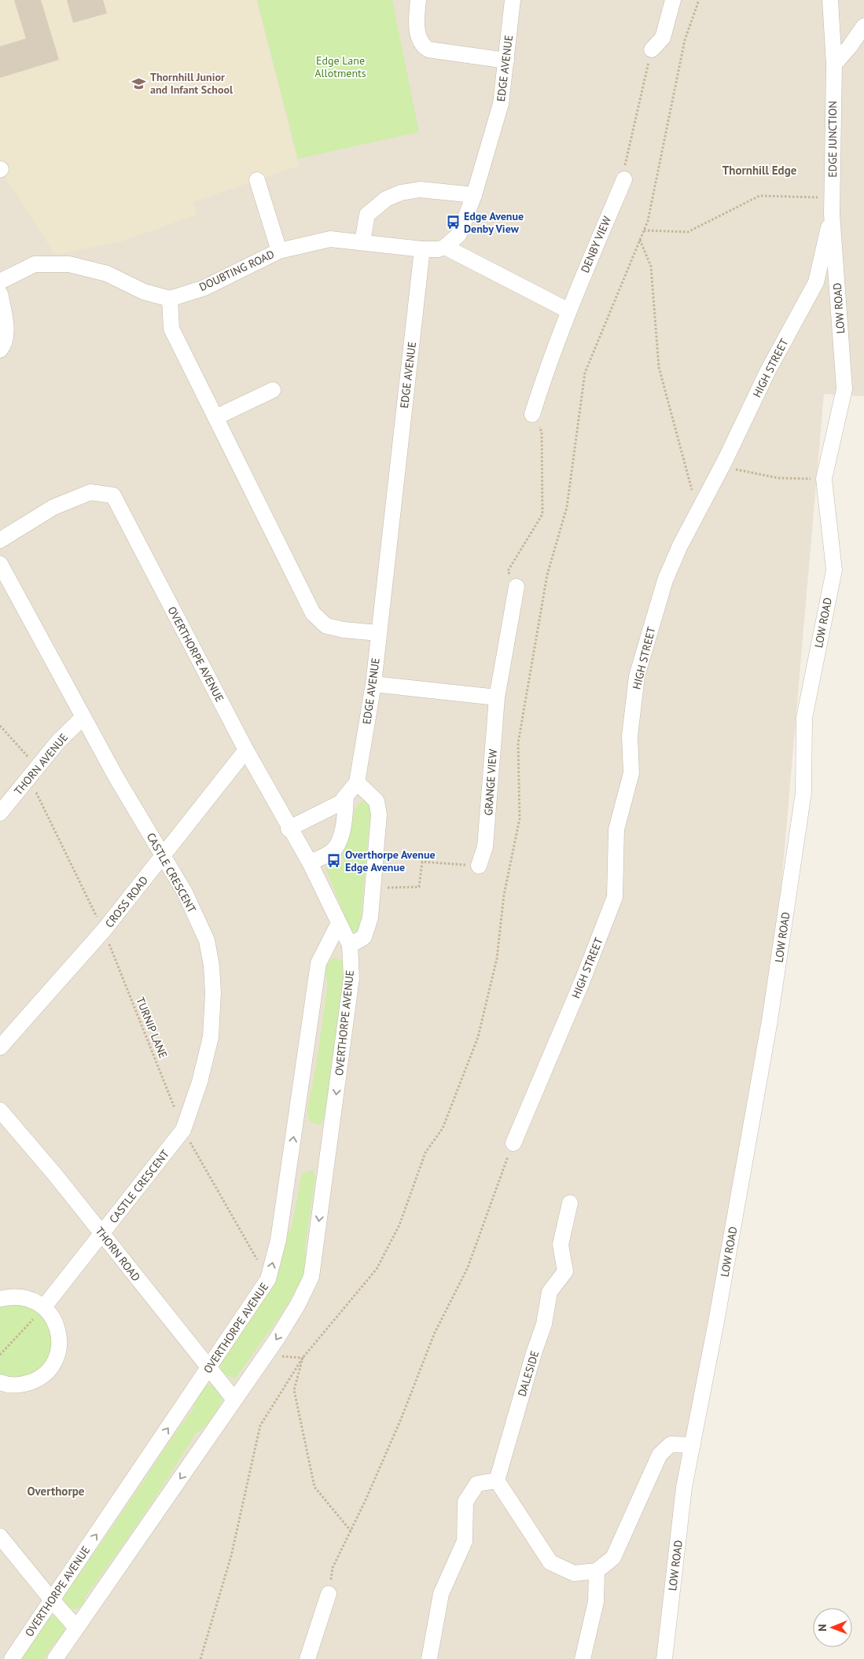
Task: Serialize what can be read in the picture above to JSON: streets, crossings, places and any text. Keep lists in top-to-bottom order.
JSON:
{
  "streets": {
    "street": [
      "EDGE AVENUE",
      "EDGE JUNCTION",
      "DENBY VIEW",
      "DOUBTING ROAD",
      "LOW ROAD",
      "HIGH STREET",
      "OVERTHORPE AVENUE",
      "THORN AVENUE",
      "GRANGE VIEW",
      "CASTLE CRESCENT",
      "CROSS ROAD",
      "THORN ROAD",
      "DALESIDE"
    ],
    "path": ["TURNIP LANE"]
  },
  "crossings": [
    ["EDGE AVENUE", "DOUBTING ROAD"],
    ["EDGE AVENUE", "OVERTHORPE AVENUE"],
    ["EDGE JUNCTION", "LOW ROAD"],
    ["EDGE JUNCTION", "HIGH STREET"],
    ["LOW ROAD", "HIGH STREET"],
    ["OVERTHORPE AVENUE", "CROSS ROAD"],
    ["OVERTHORPE AVENUE", "TURNIP LANE"],
    ["OVERTHORPE AVENUE", "THORN ROAD"],
    ["THORN AVENUE", "CASTLE CRESCENT"],
    ["THORN AVENUE", "TURNIP LANE"],
    ["CASTLE CRESCENT", "CROSS ROAD"],
    ["CASTLE CRESCENT", "TURNIP LANE"],
    ["CASTLE CRESCENT", "THORN ROAD"],
    ["CROSS ROAD", "TURNIP LANE"]
  ],
  "districts": ["Thornhill Edge", "Overthorpe"],
  "parks": ["Edge Lane Allotments"],
  "places": {
    "school or university": ["Thornhill Junior and Infant School"],
    "bus stop": ["Edge Avenue Denby View", "Overthorpe Avenue Edge Avenue"]
  },
  "north": "left"
}
